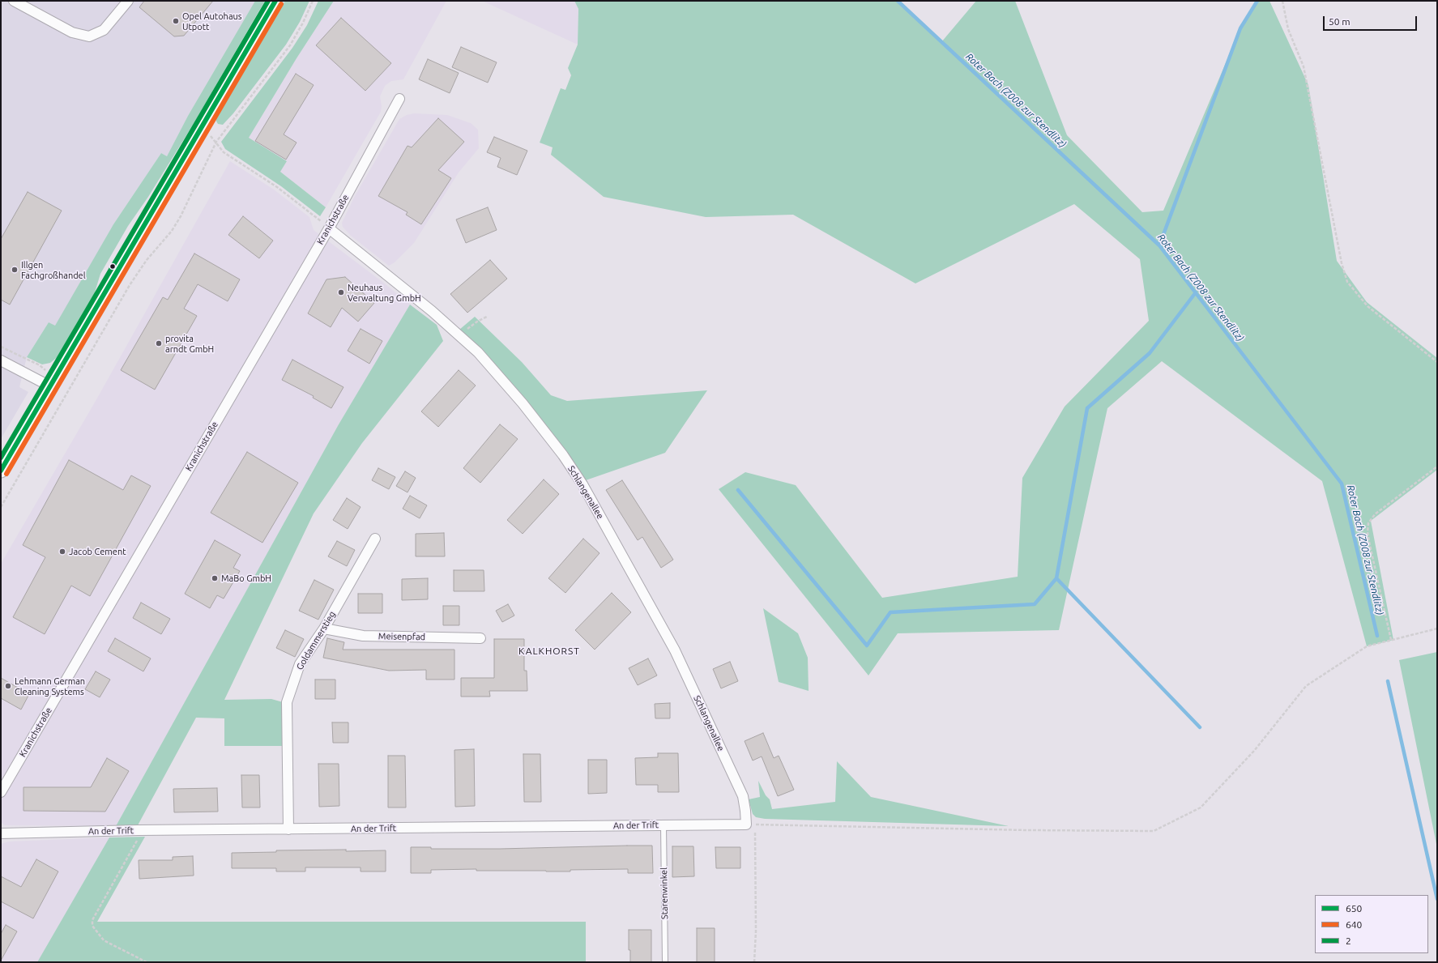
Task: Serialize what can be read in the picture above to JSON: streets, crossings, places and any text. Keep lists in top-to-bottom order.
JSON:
{
  "streets": {
    "street": [
      "Kranichstraße",
      "Schlangenallee",
      "Meisenpfad",
      "Goldammerstieg",
      "An der Trift"
    ],
    "lane": ["Starenwinkel"]
  },
  "crossings": [
    ["Kranichstraße", "Schlangenallee"],
    ["Schlangenallee", "An der Trift"],
    ["Meisenpfad", "Goldammerstieg"],
    ["Goldammerstieg", "An der Trift"],
    ["An der Trift", "Starenwinkel"]
  ],
  "districts": ["KALKHORST"],
  "water": ["Roter Bach (Z008 zur Stendlitz)"],
  "places": [
    "Opel Autohaus Utpott",
    "Illgen Fachgroßhandel",
    "Neuhaus Verwaltung GmbH",
    "provita arndt GmbH",
    "Jacob Cement",
    "MaBo GmbH",
    "Lehmann German Cleaning Systems"
  ],
  "lines": ["transit line 650", "transit line 2", "transit line 640"],
  "legend": ["650", "640", "2"],
  "scale_bar": "50 m"
}
